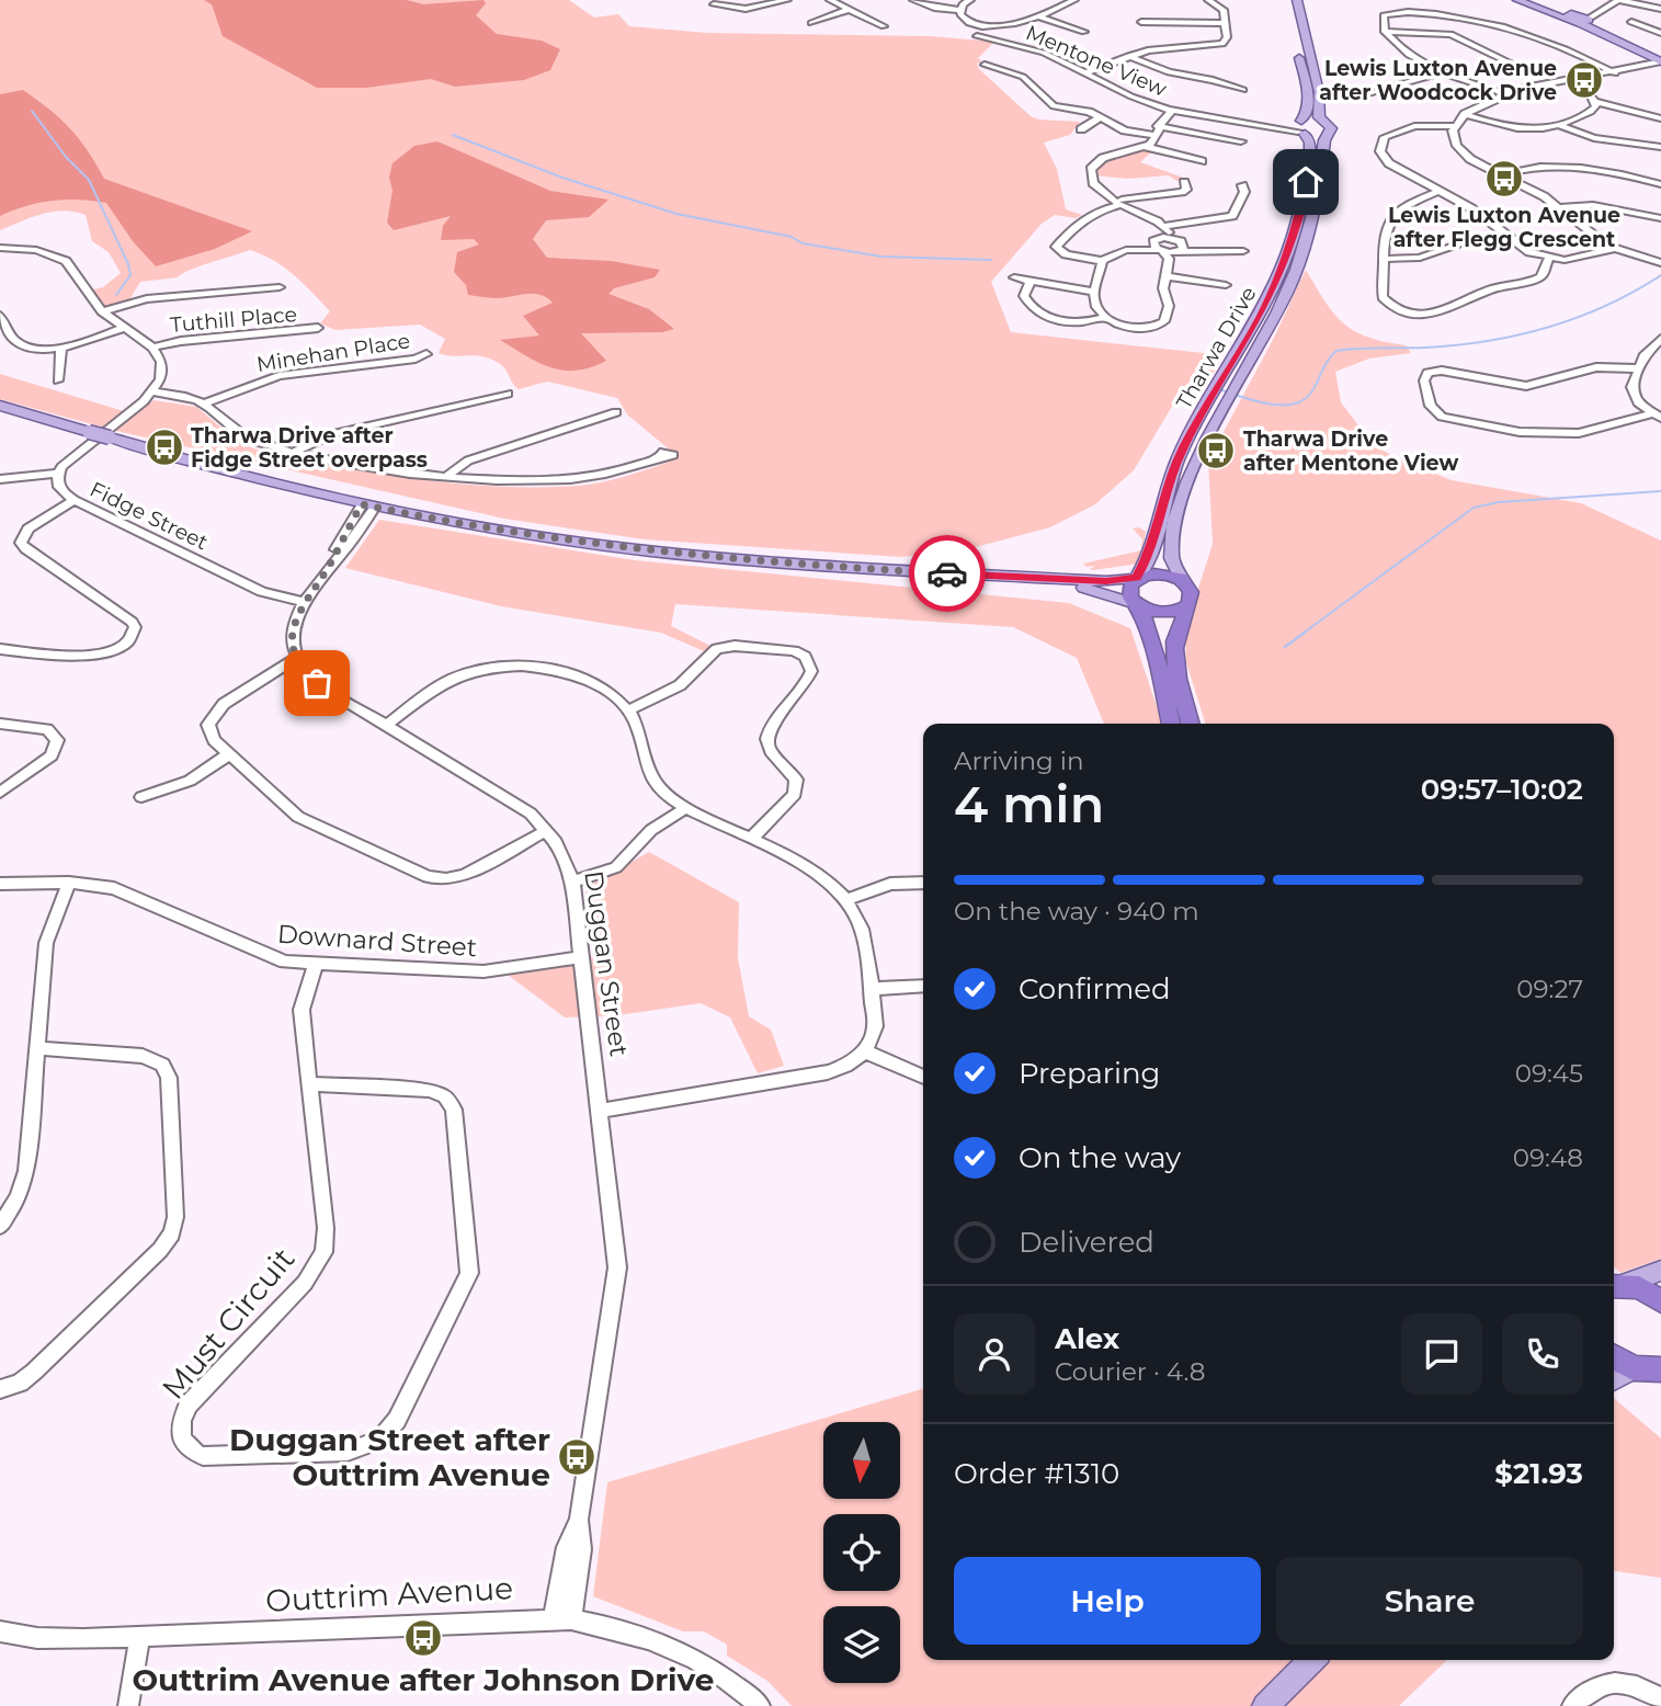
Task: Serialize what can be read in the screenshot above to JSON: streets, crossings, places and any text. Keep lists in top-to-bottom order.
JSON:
{
  "streets": {
    "main road": ["Tharwa Drive"],
    "street": [
      "Mentone View",
      "Tuthill Place",
      "Minehan Place",
      "Fidge Street",
      "Downard Street",
      "Duggan Street",
      "Must Circuit",
      "Outtrim Avenue"
    ]
  },
  "crossings": [
    ["Mentone View", "Tharwa Drive"],
    ["Downard Street", "Duggan Street"],
    ["Downard Street", "Must Circuit"],
    ["Duggan Street", "Outtrim Avenue"]
  ],
  "places": {
    "bus stop": [
      "Lewis Luxton Avenue after Woodcock Drive",
      "Lewis Luxton Avenue after Flegg Crescent",
      "Tharwa Drive after Fidge Street overpass",
      "Tharwa Drive after Mentone View",
      "Duggan Street after Outtrim Avenue",
      "Outtrim Avenue after Johnson Drive"
    ]
  },
  "north": "bottom",
  "page": {
    "heading": ["4 min", "Arriving in", "09:57–10:02"],
    "panel": [
      "Alex",
      "Courier · 4.8",
      "Order #1310",
      "$21.93"
    ],
    "bar": "On the way · 940 m",
    "list": [
      ["Confirmed", "09:27"],
      ["Preparing", "09:45"],
      ["On the way", "09:48"],
      "Delivered"
    ],
    "buttons": ["Help", "Share"]
  }
}
